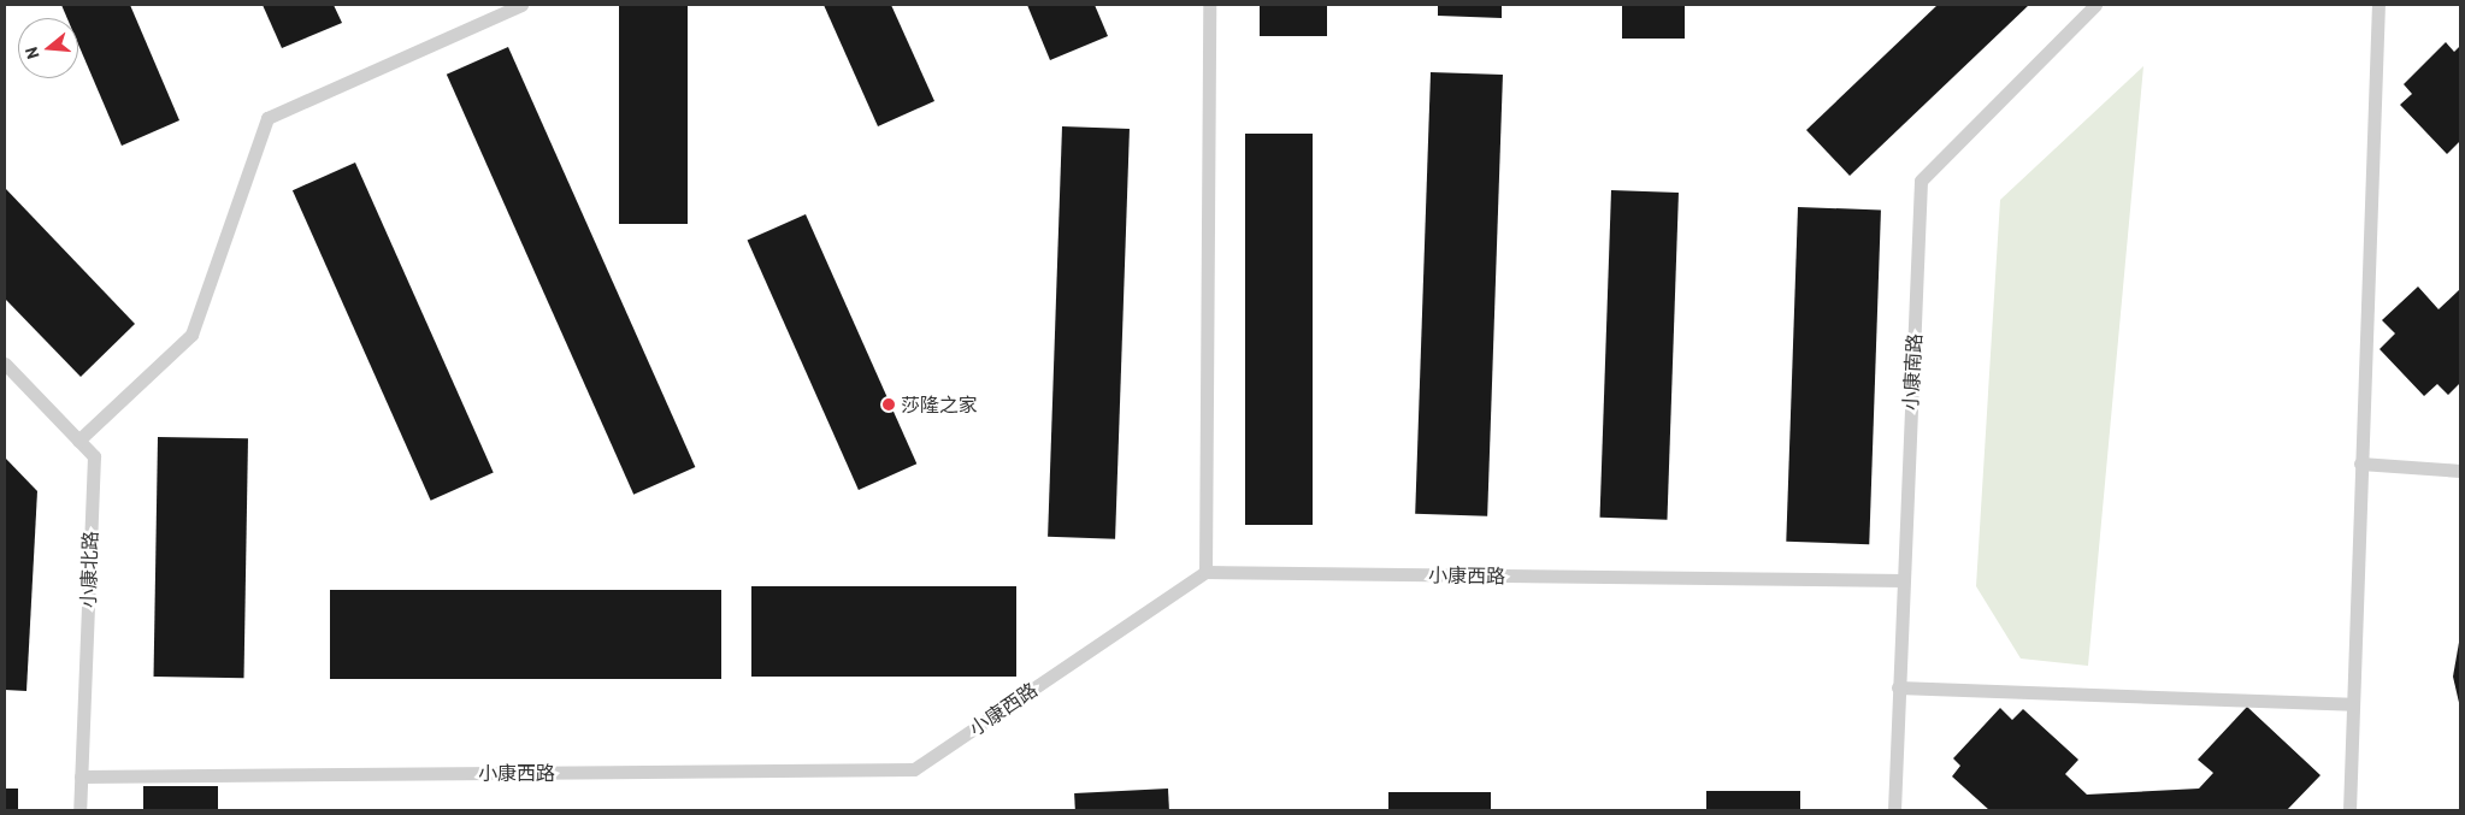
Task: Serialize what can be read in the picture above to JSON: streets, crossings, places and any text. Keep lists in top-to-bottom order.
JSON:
{
  "streets": {
    "lane": ["小康南路", "小康北路", "小康西路"]
  },
  "crossings": [
    ["小康南路", "小康西路"],
    ["小康北路", "小康西路"]
  ],
  "places": ["莎隆之家"],
  "north": "left"
}
